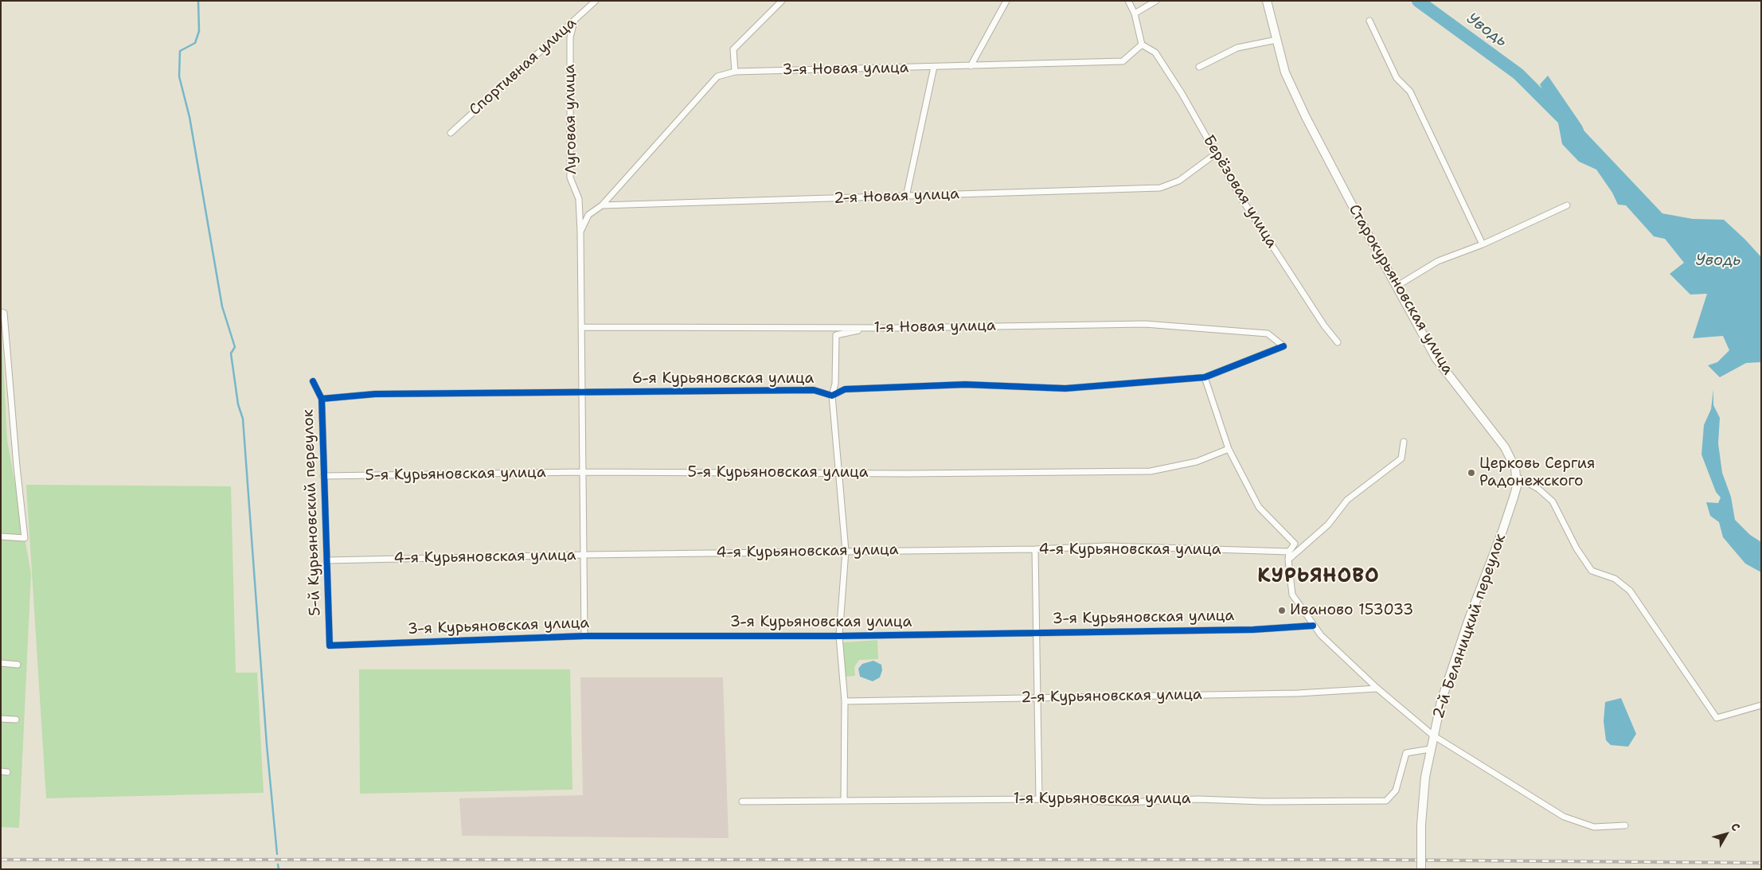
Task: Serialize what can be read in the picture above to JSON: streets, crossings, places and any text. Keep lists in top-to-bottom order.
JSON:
{
  "streets": {
    "main road": ["Старокурьяновская улица", "2-й Беляницкий переулок"],
    "street": [
      "Спортивная улица",
      "3-я Новая улица",
      "Луговая улица",
      "Берёзовая улица",
      "2-я Новая улица",
      "1-я Новая улица",
      "6-я Курьяновская улица",
      "5-я Курьяновская улица",
      "5-й Курьяновский переулок",
      "4-я Курьяновская улица",
      "3-я Курьяновская улица",
      "2-я Курьяновская улица",
      "1-я Курьяновская улица"
    ]
  },
  "crossings": [
    ["Спортивная улица", "Луговая улица"],
    ["3-я Новая улица", "Берёзовая улица"],
    ["3-я Новая улица", "2-я Новая улица"],
    ["Луговая улица", "1-я Новая улица"],
    ["Луговая улица", "6-я Курьяновская улица"],
    ["Луговая улица", "5-я Курьяновская улица"],
    ["Луговая улица", "4-я Курьяновская улица"],
    ["Луговая улица", "3-я Курьяновская улица"],
    ["Берёзовая улица", "2-я Новая улица"],
    ["Старокурьяновская улица", "2-й Беляницкий переулок"],
    ["1-я Новая улица", "6-я Курьяновская улица"],
    ["6-я Курьяновская улица", "5-й Курьяновский переулок"],
    ["5-я Курьяновская улица", "5-й Курьяновский переулок"],
    ["5-й Курьяновский переулок", "4-я Курьяновская улица"],
    ["5-й Курьяновский переулок", "3-я Курьяновская улица"],
    ["2-й Беляницкий переулок", "1-я Курьяновская улица"]
  ],
  "districts": ["КУРЬЯНОВО"],
  "water": ["Уводь"],
  "places": ["Церковь Сергия Радонежского", "Иваново 153033"],
  "north": "top right"
}
